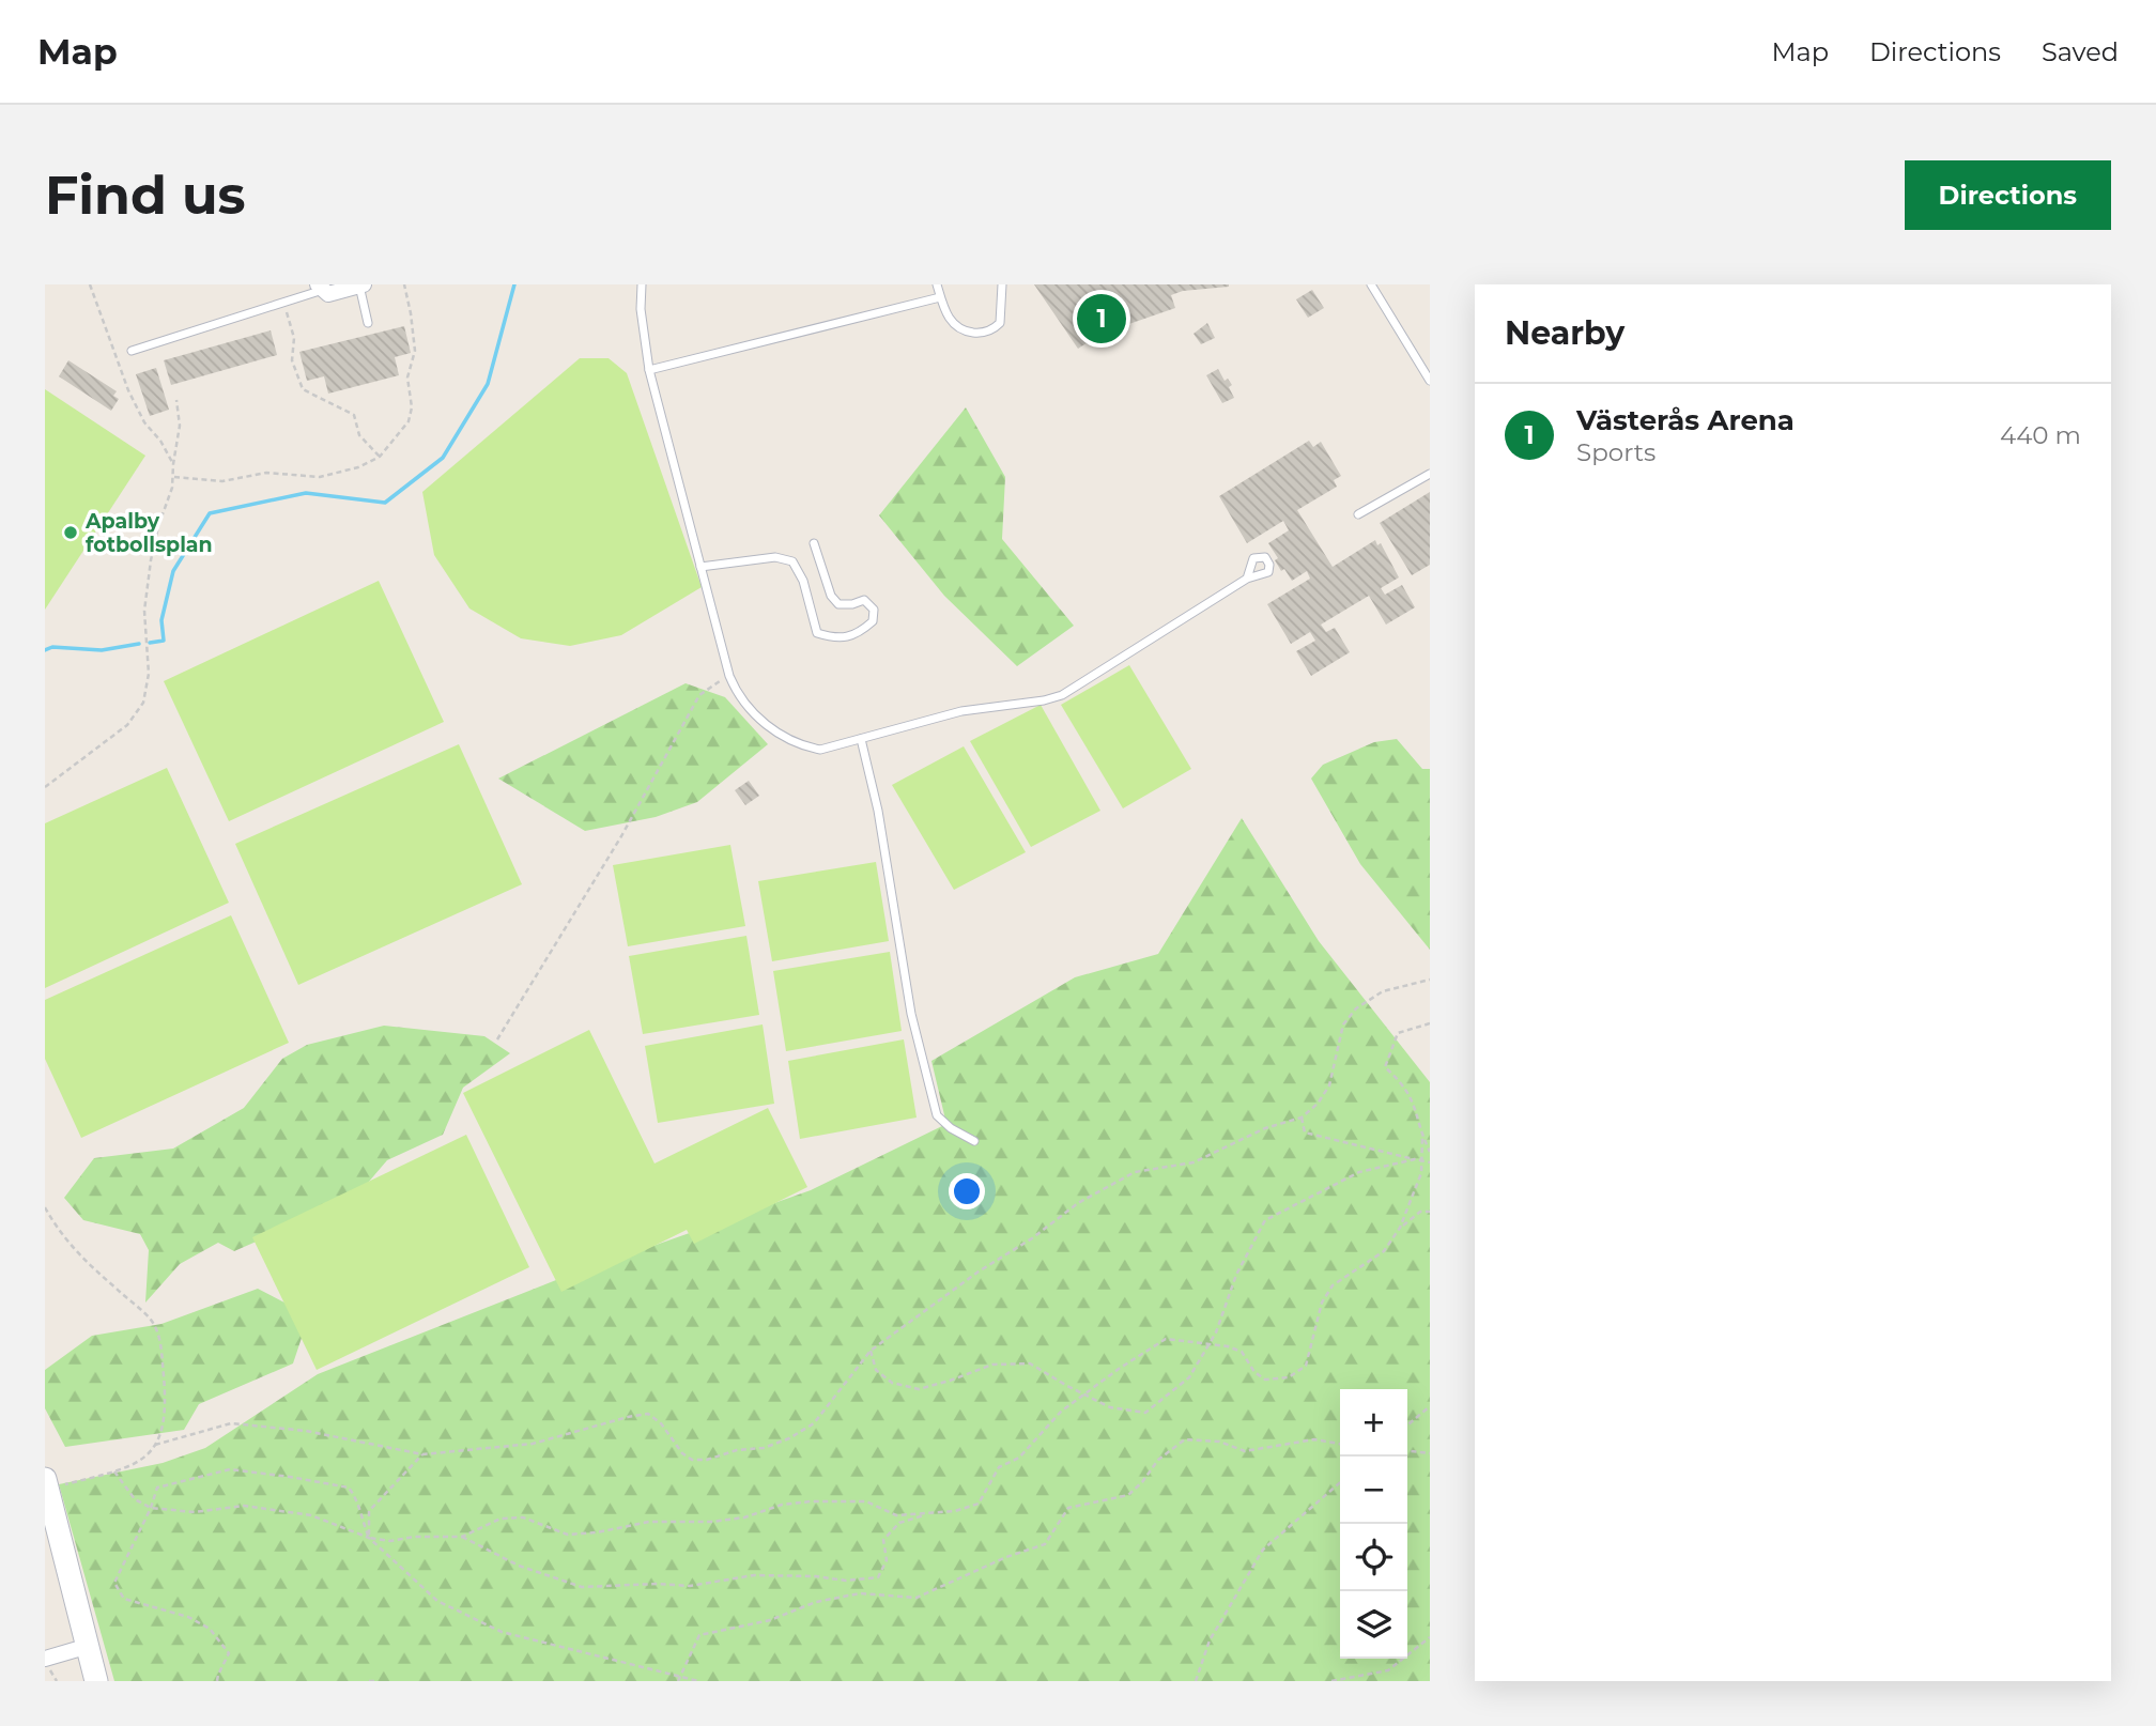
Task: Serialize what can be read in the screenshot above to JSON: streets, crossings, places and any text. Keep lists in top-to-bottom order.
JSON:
{
  "places": ["Apalby fotbollsplan"],
  "page": {
    "header": "Map",
    "nav": ["Map", "Directions", "Saved"],
    "buttons": "Directions",
    "title": "Find us",
    "heading": "Nearby",
    "pins": "1",
    "list": [
      {
        "mark": "1",
        "name": "Västerås Arena",
        "note": "Sports",
        "value": "440 m"
      }
    ],
    "map_buttons": ["+", "−"]
  }
}
